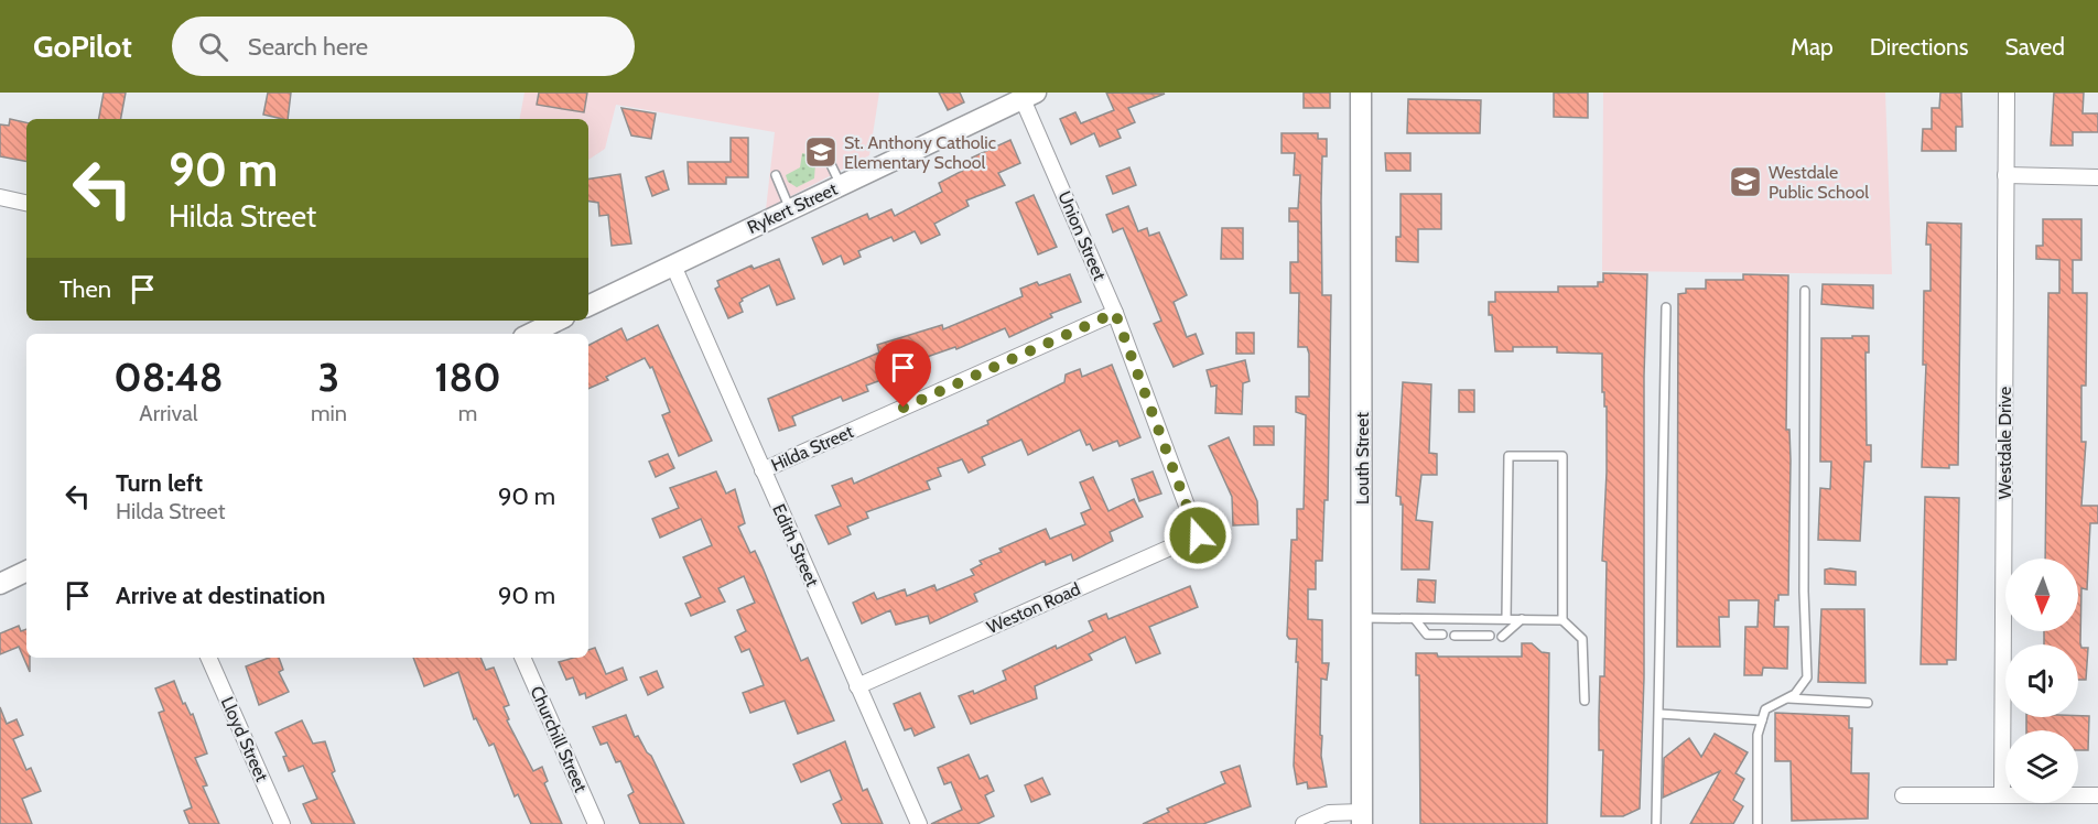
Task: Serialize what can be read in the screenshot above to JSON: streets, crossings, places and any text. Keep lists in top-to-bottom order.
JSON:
{
  "streets": {
    "main road": ["Rykert Street", "Louth Street"],
    "street": [
      "Union Street",
      "Westdale Drive",
      "Hilda Street",
      "Edith Street",
      "Weston Road",
      "Lloyd Street",
      "Churchill Street"
    ]
  },
  "crossings": [
    ["Rykert Street", "Union Street"],
    ["Rykert Street", "Edith Street"],
    ["Union Street", "Hilda Street"],
    ["Union Street", "Weston Road"],
    ["Hilda Street", "Edith Street"],
    ["Edith Street", "Weston Road"]
  ],
  "places": {
    "school or university": ["St. Anthony Catholic Elementary School", "Westdale Public School"]
  },
  "north": "bottom",
  "page": {
    "header": "GoPilot",
    "search": "Search here",
    "nav": ["Map", "Directions", "Saved"],
    "turn": ["90 m", "Hilda Street"],
    "then": "Then",
    "eta": [
      "08:48",
      "Arrival",
      "3",
      "min",
      "180",
      "m"
    ],
    "list": [
      {
        "name": "Turn left",
        "note": "Hilda Street",
        "value": "90 m"
      },
      {
        "name": "Arrive at destination",
        "value": "90 m"
      }
    ]
  }
}
